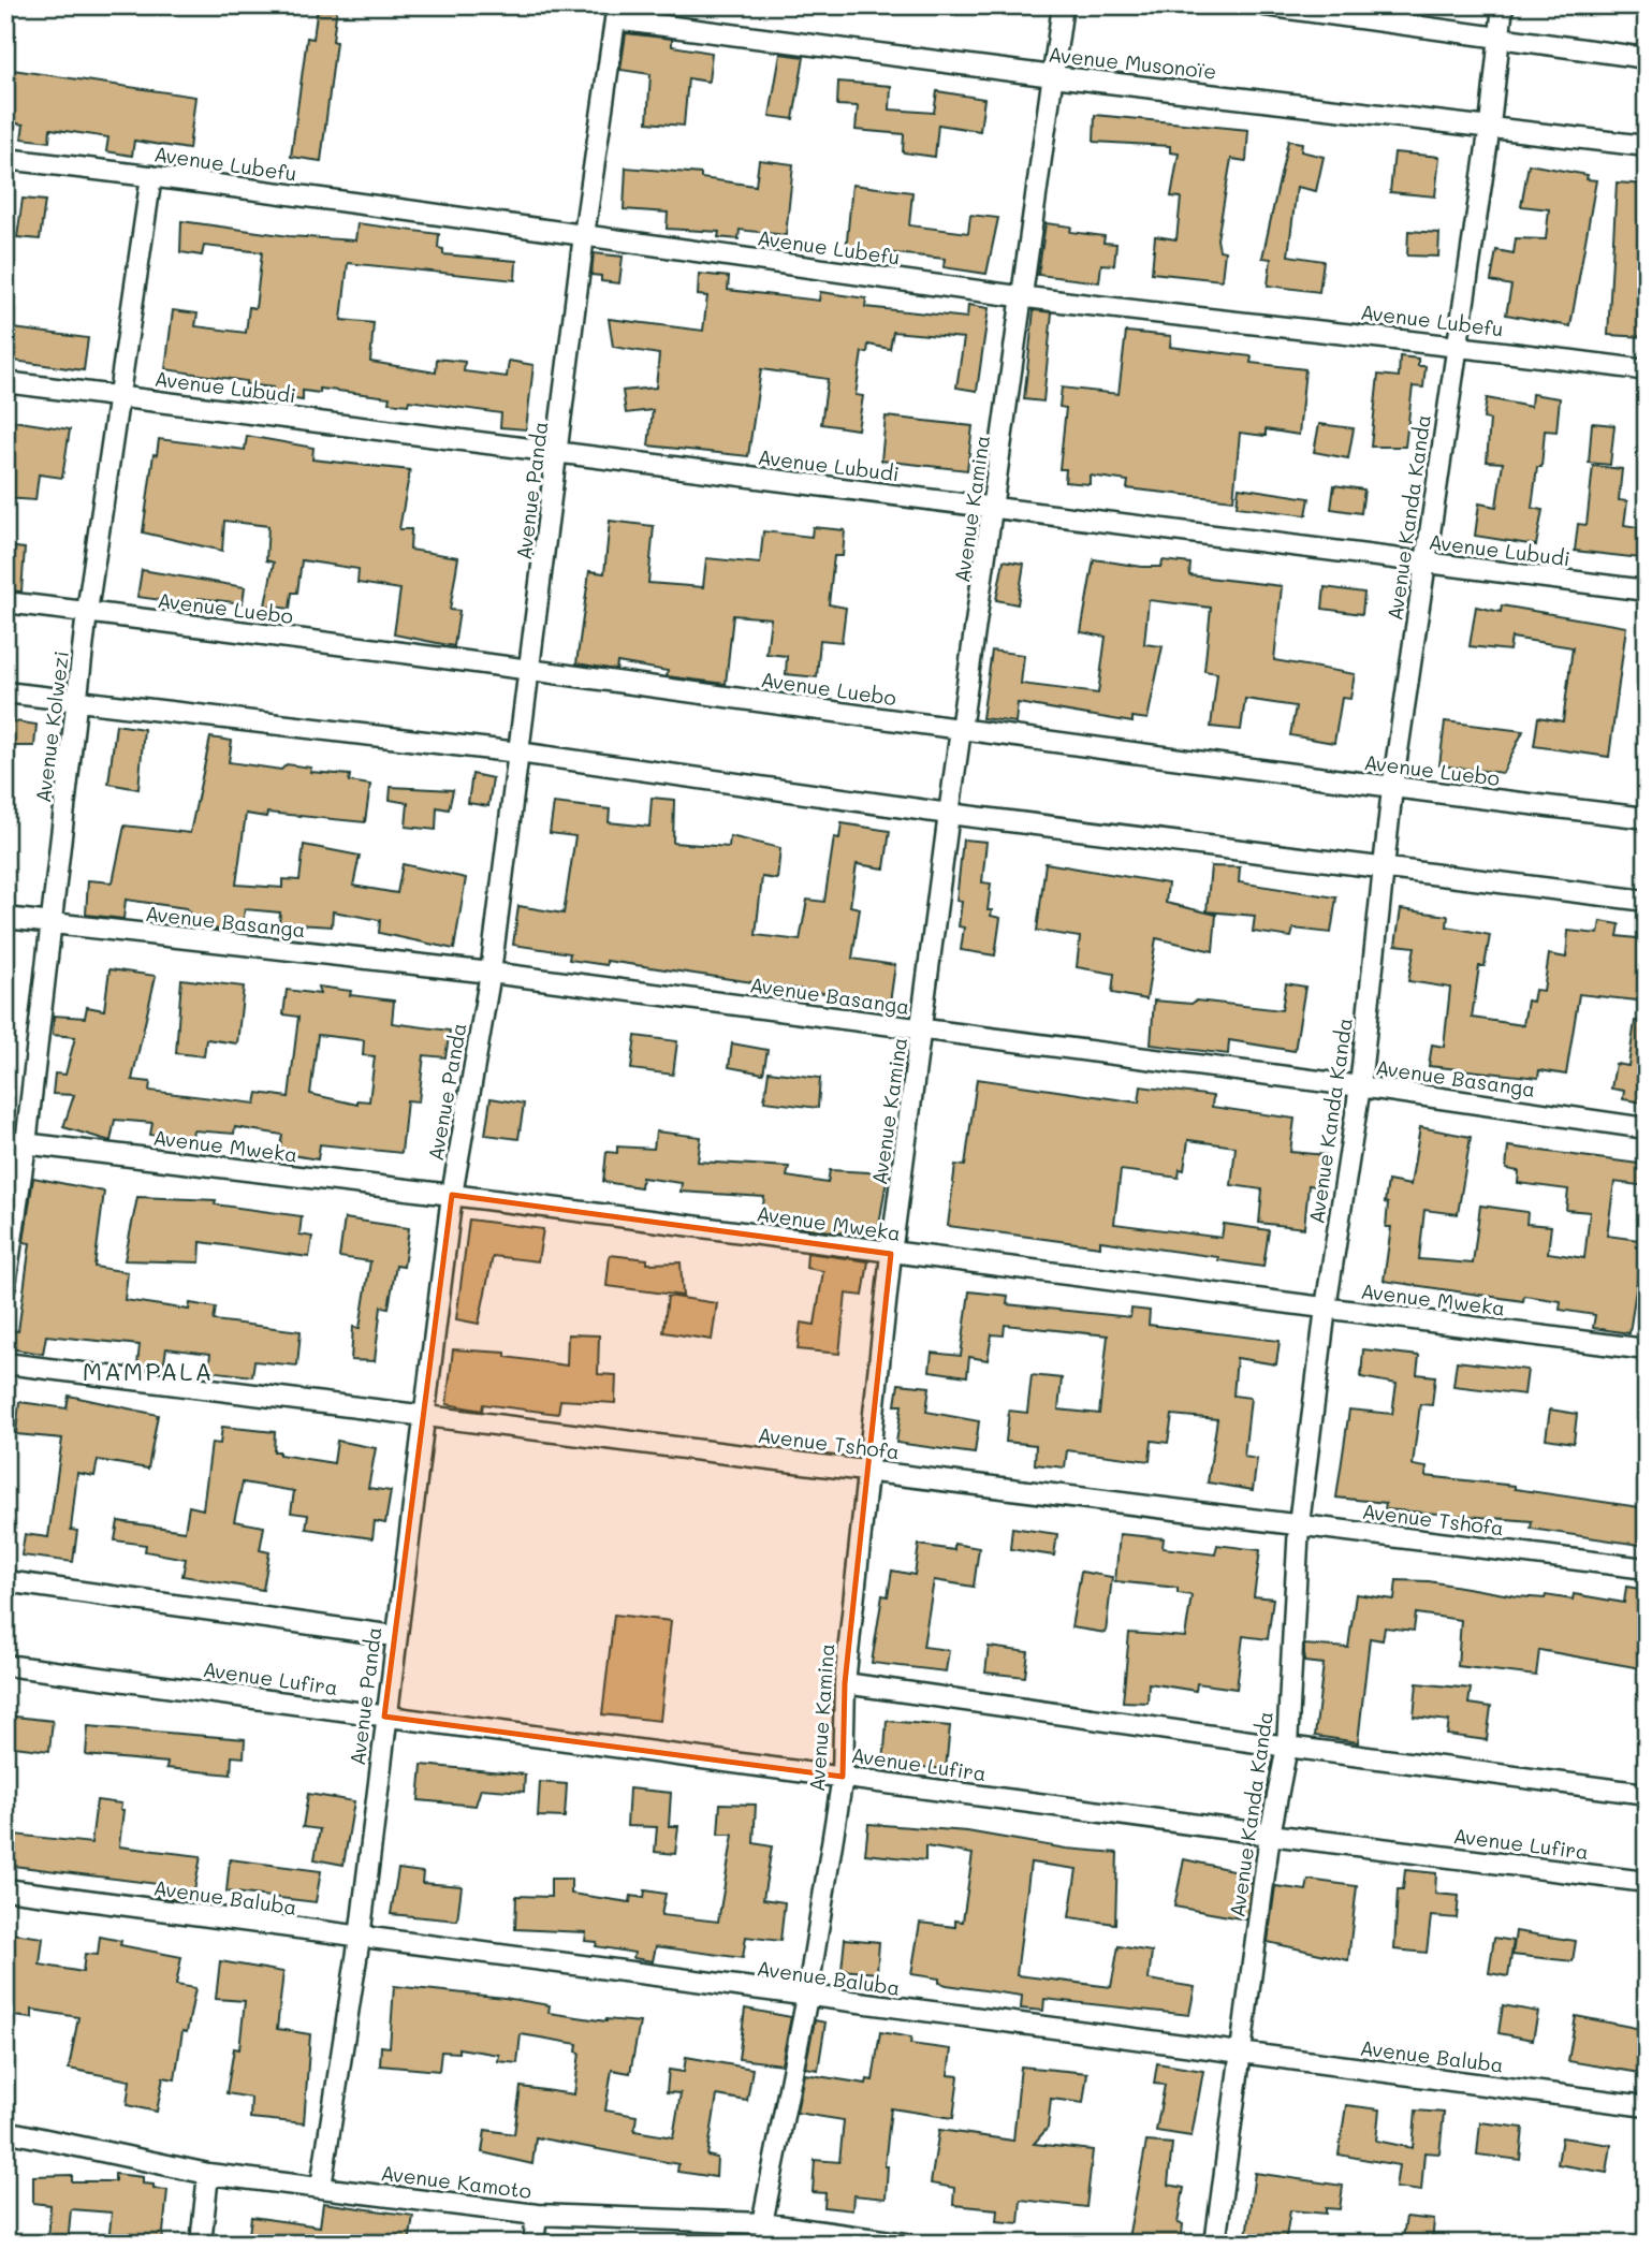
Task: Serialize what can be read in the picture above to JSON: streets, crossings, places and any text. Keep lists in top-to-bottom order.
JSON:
{
  "streets": {
    "street": [
      "Avenue Musonoïe",
      "Avenue Lubefu",
      "Avenue Lubudi",
      "Avenue Panda",
      "Avenue Kamina",
      "Avenue Kanda Kanda",
      "Avenue Luebo",
      "Avenue Kolwezi",
      "Avenue Basanga",
      "Avenue Mweka",
      "Avenue Tshofa",
      "Avenue Lufira",
      "Avenue Baluba",
      "Avenue Kamoto"
    ]
  },
  "crossings": [
    ["Avenue Musonoïe", "Avenue Panda"],
    ["Avenue Musonoïe", "Avenue Kamina"],
    ["Avenue Musonoïe", "Avenue Kanda Kanda"],
    ["Avenue Lubefu", "Avenue Panda"],
    ["Avenue Lubefu", "Avenue Kamina"],
    ["Avenue Lubefu", "Avenue Kanda Kanda"],
    ["Avenue Lubefu", "Avenue Kolwezi"],
    ["Avenue Lubudi", "Avenue Panda"],
    ["Avenue Lubudi", "Avenue Kamina"],
    ["Avenue Lubudi", "Avenue Kanda Kanda"],
    ["Avenue Lubudi", "Avenue Kolwezi"],
    ["Avenue Panda", "Avenue Luebo"],
    ["Avenue Panda", "Avenue Basanga"],
    ["Avenue Panda", "Avenue Mweka"],
    ["Avenue Panda", "Avenue Tshofa"],
    ["Avenue Panda", "Avenue Lufira"],
    ["Avenue Panda", "Avenue Baluba"],
    ["Avenue Panda", "Avenue Kamoto"],
    ["Avenue Kamina", "Avenue Luebo"],
    ["Avenue Kamina", "Avenue Basanga"],
    ["Avenue Kamina", "Avenue Mweka"],
    ["Avenue Kamina", "Avenue Tshofa"],
    ["Avenue Kamina", "Avenue Lufira"],
    ["Avenue Kamina", "Avenue Baluba"],
    ["Avenue Kamina", "Avenue Kamoto"],
    ["Avenue Kanda Kanda", "Avenue Luebo"],
    ["Avenue Kanda Kanda", "Avenue Basanga"],
    ["Avenue Kanda Kanda", "Avenue Mweka"],
    ["Avenue Kanda Kanda", "Avenue Tshofa"],
    ["Avenue Kanda Kanda", "Avenue Lufira"],
    ["Avenue Kanda Kanda", "Avenue Baluba"],
    ["Avenue Luebo", "Avenue Kolwezi"],
    ["Avenue Kolwezi", "Avenue Basanga"],
    ["Avenue Kolwezi", "Avenue Mweka"]
  ],
  "districts": ["MAMPALA"]
}
